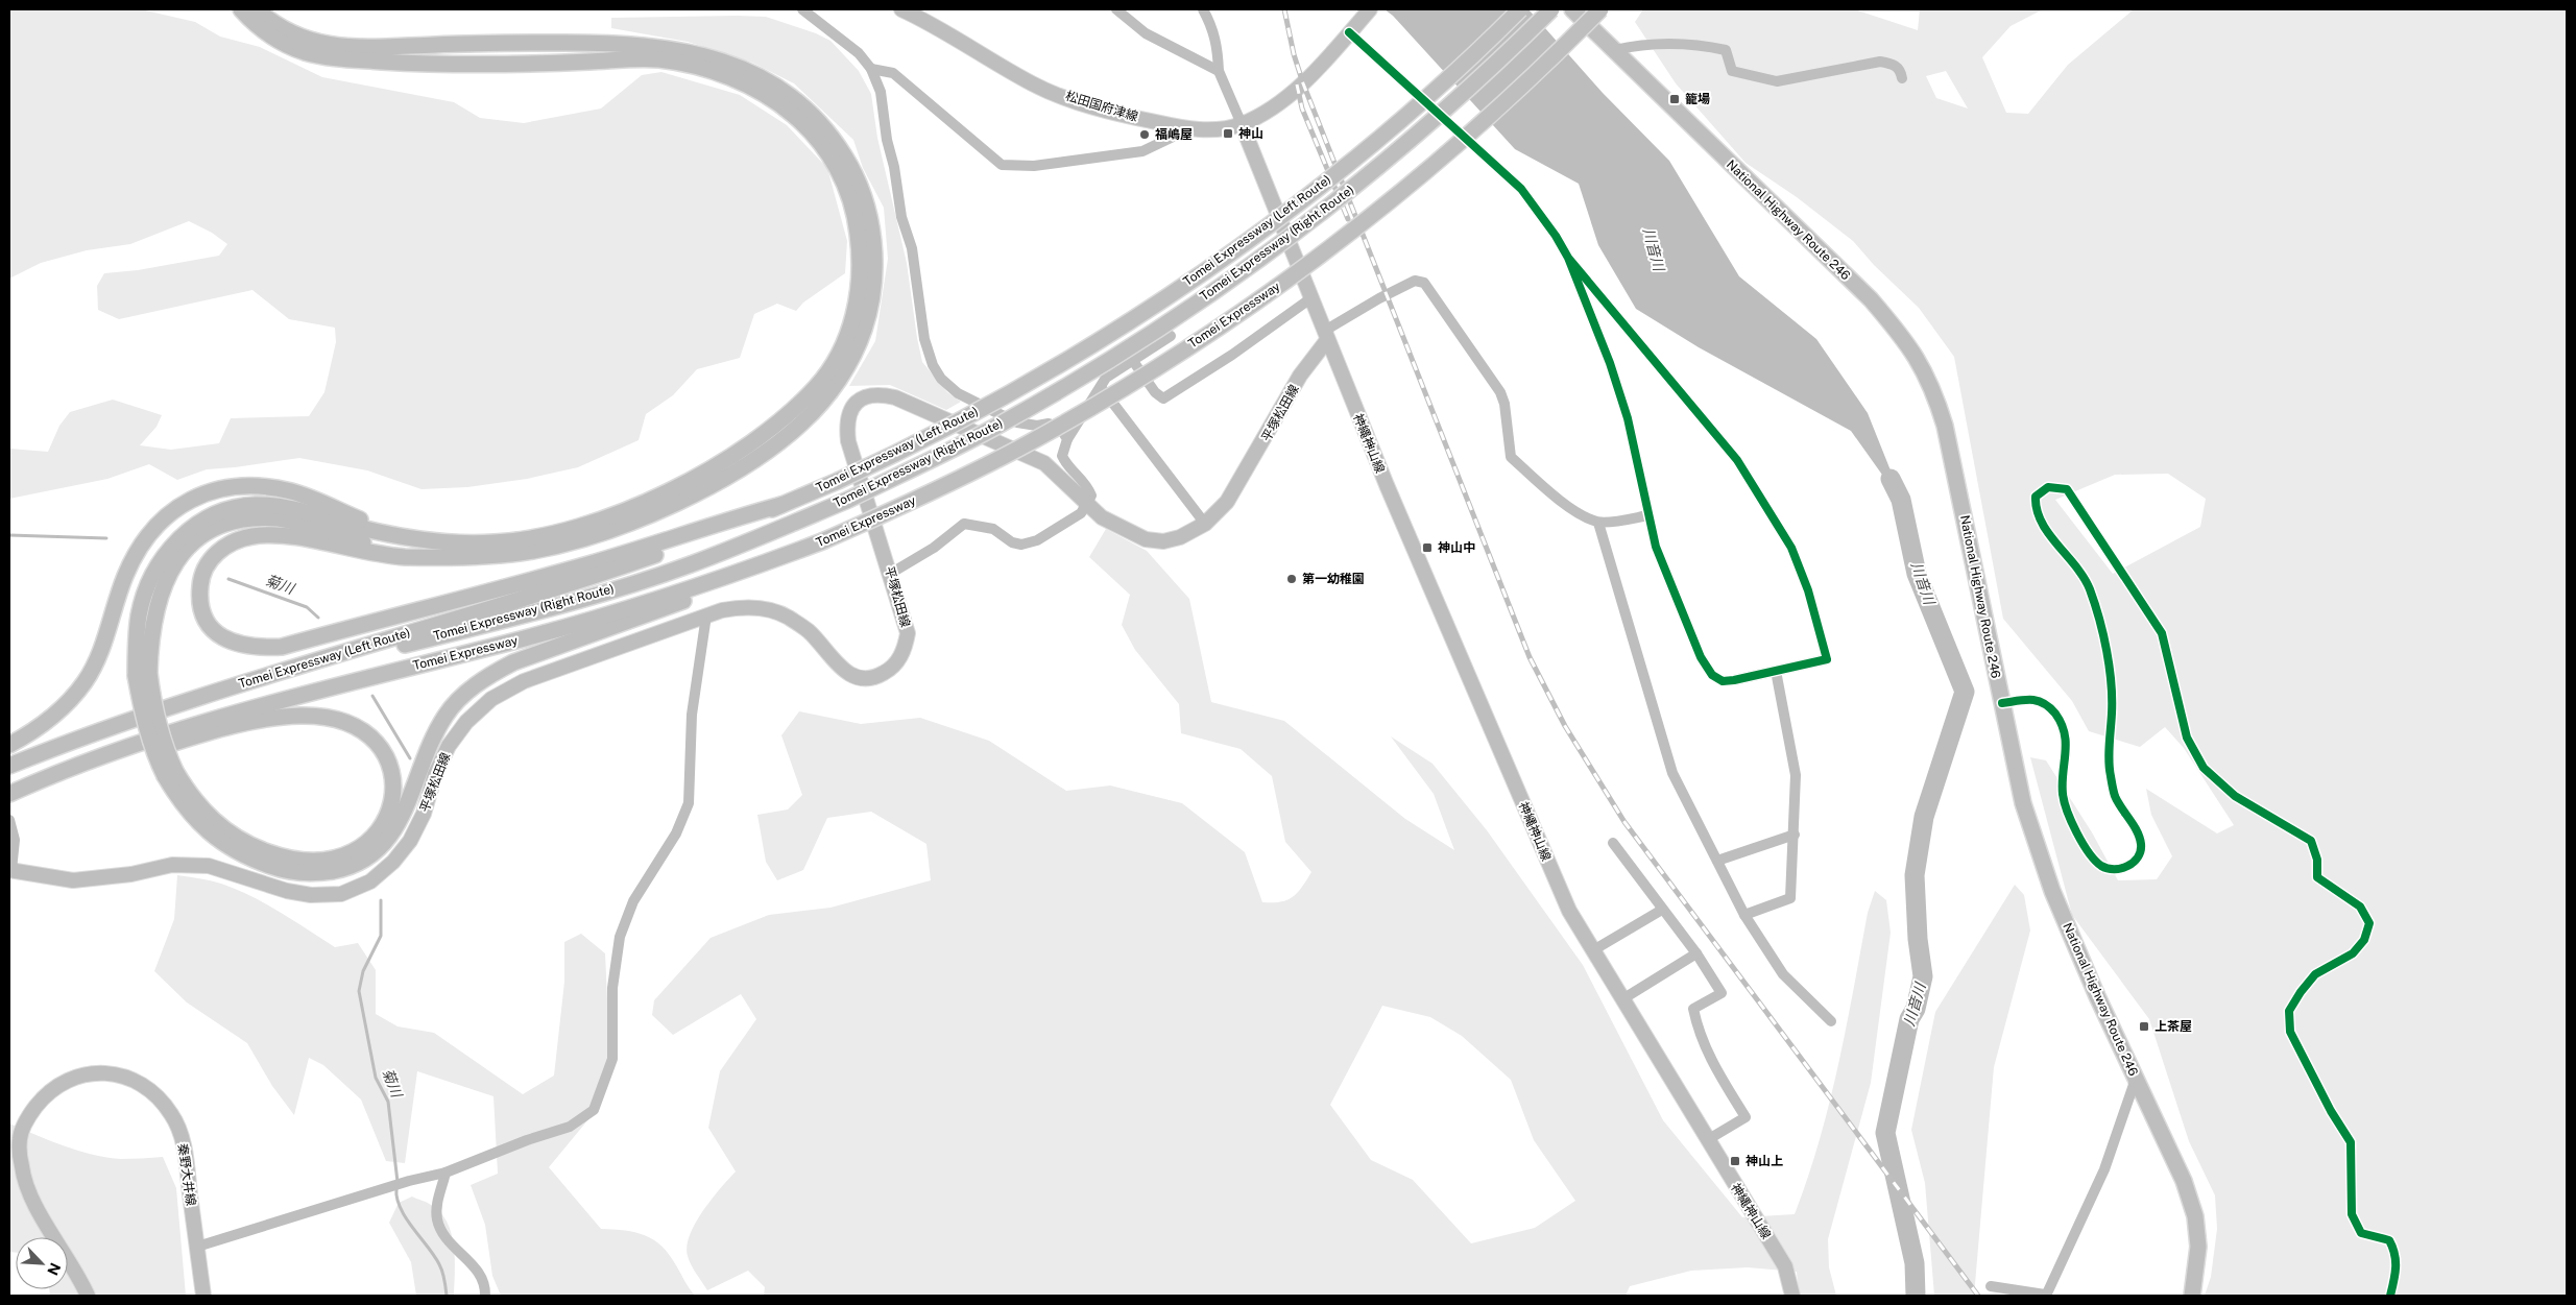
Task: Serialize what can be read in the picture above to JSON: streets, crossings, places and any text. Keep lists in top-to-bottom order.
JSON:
{
  "streets": {
    "highway": [
      "National Highway Route 246",
      "Tomei Expressway (Left Route)",
      "Tomei Expressway (Right Route)",
      "Tomei Expressway"
    ],
    "main road": [
      "松田国府津線",
      "平塚松田線",
      "神縄神山線",
      "秦野大井線"
    ]
  },
  "crossings": [
    ["Tomei Expressway (Left Route)", "Tomei Expressway (Right Route)"],
    ["平塚松田線", "神縄神山線"]
  ],
  "water": ["川音川", "菊川"],
  "places": {
    "transit": [
      "籠場",
      "神山",
      "神山中",
      "上茶屋",
      "神山上"
    ],
    "other": ["福嶋屋", "第一幼稚園"]
  },
  "north": "bottom right"
}
